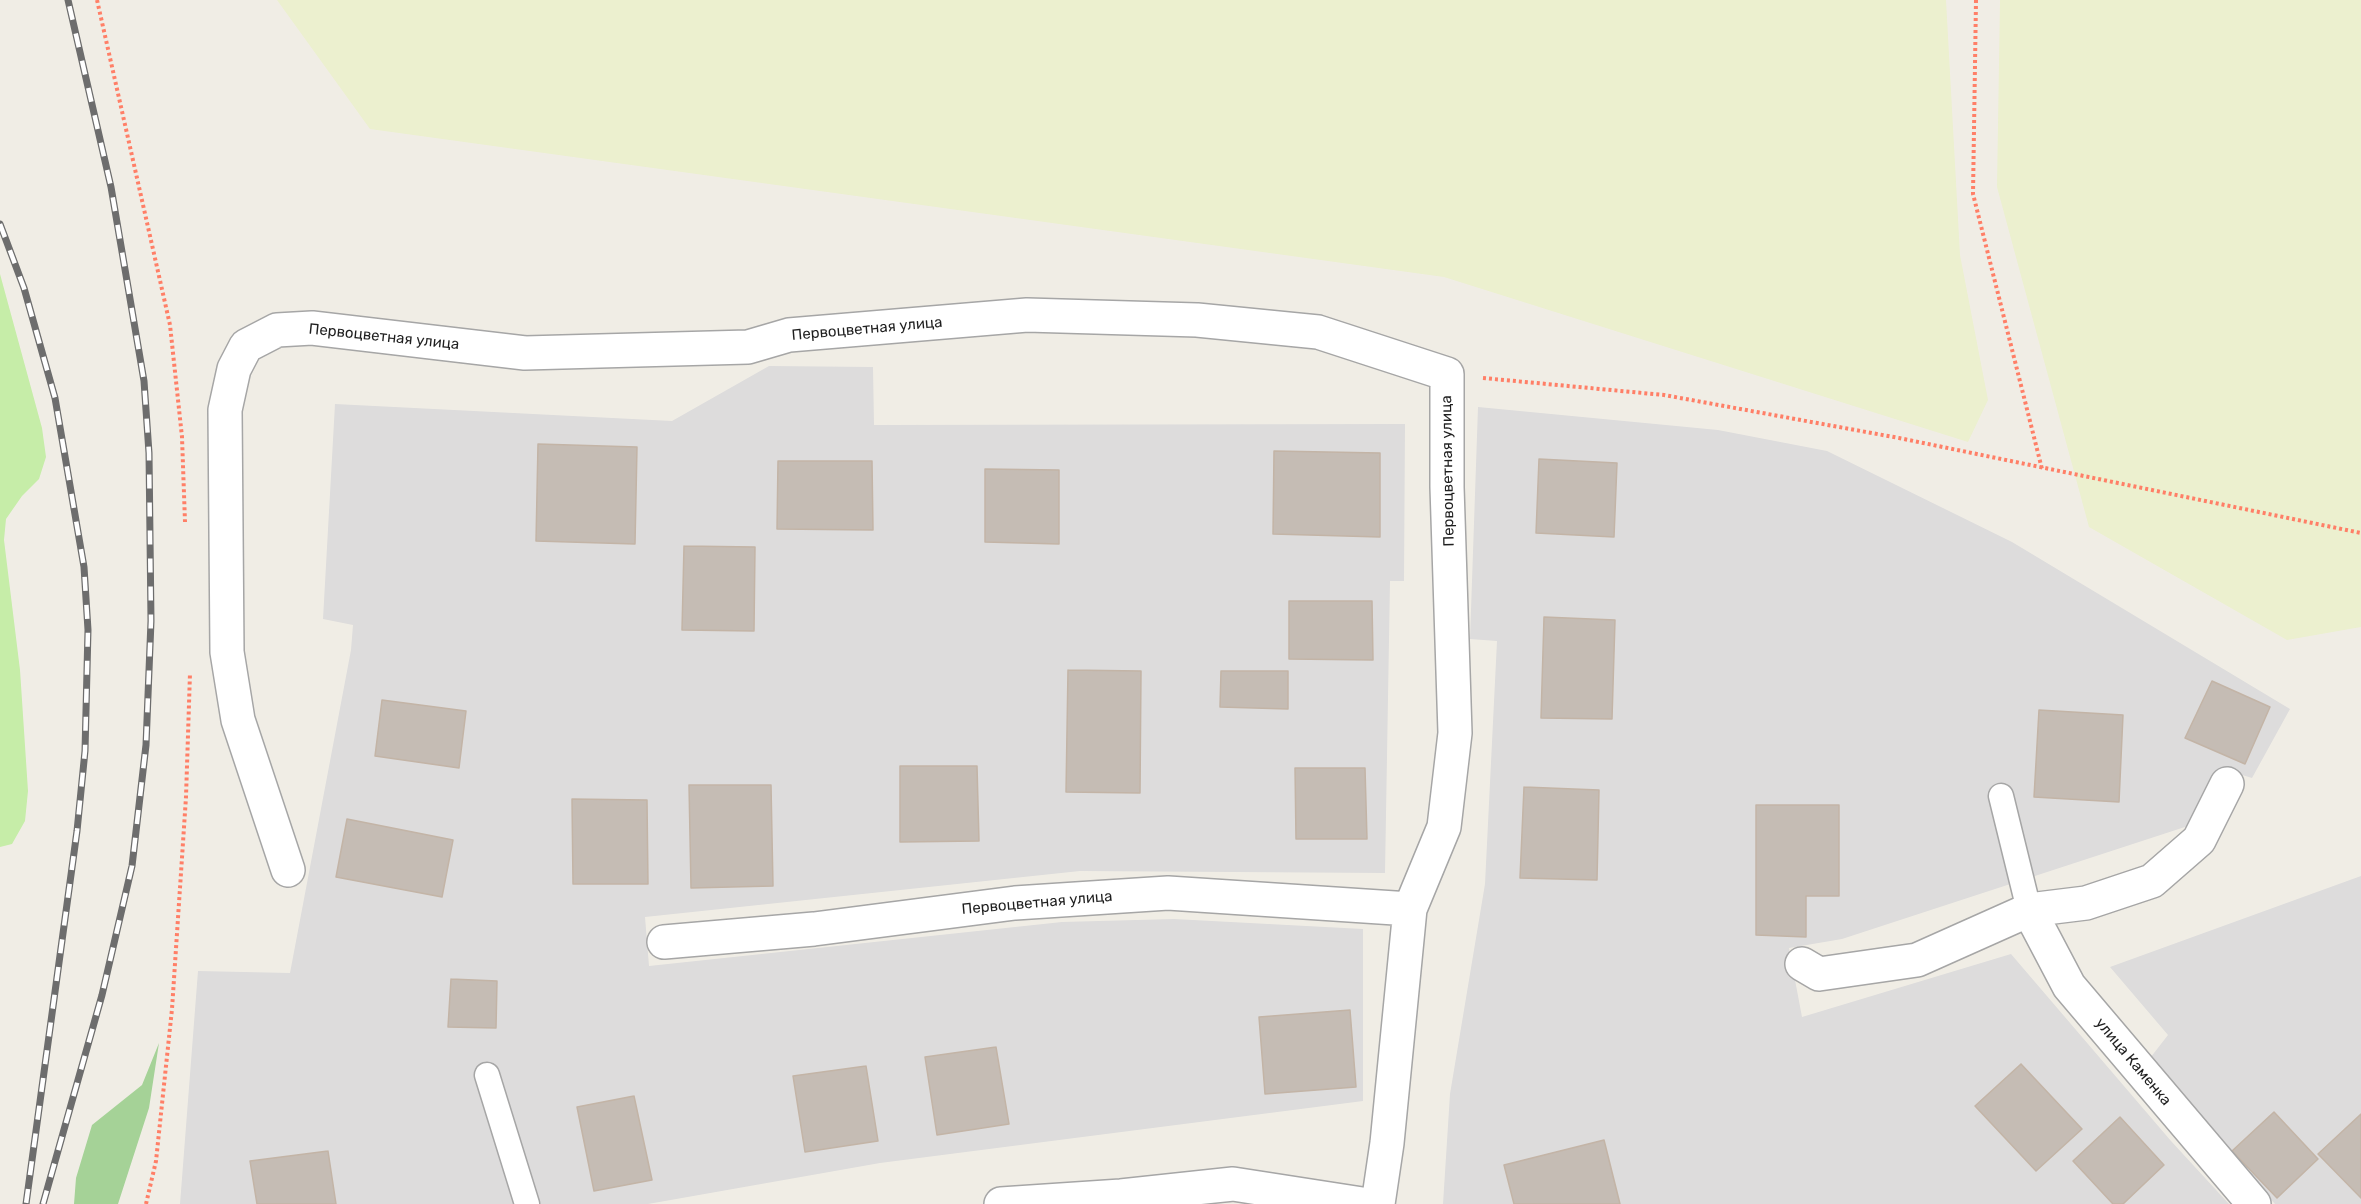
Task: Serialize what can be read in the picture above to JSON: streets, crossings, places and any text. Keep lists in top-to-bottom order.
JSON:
{
  "streets": {
    "street": ["Первоцветная улица", "улица Каменка"]
  }
}
